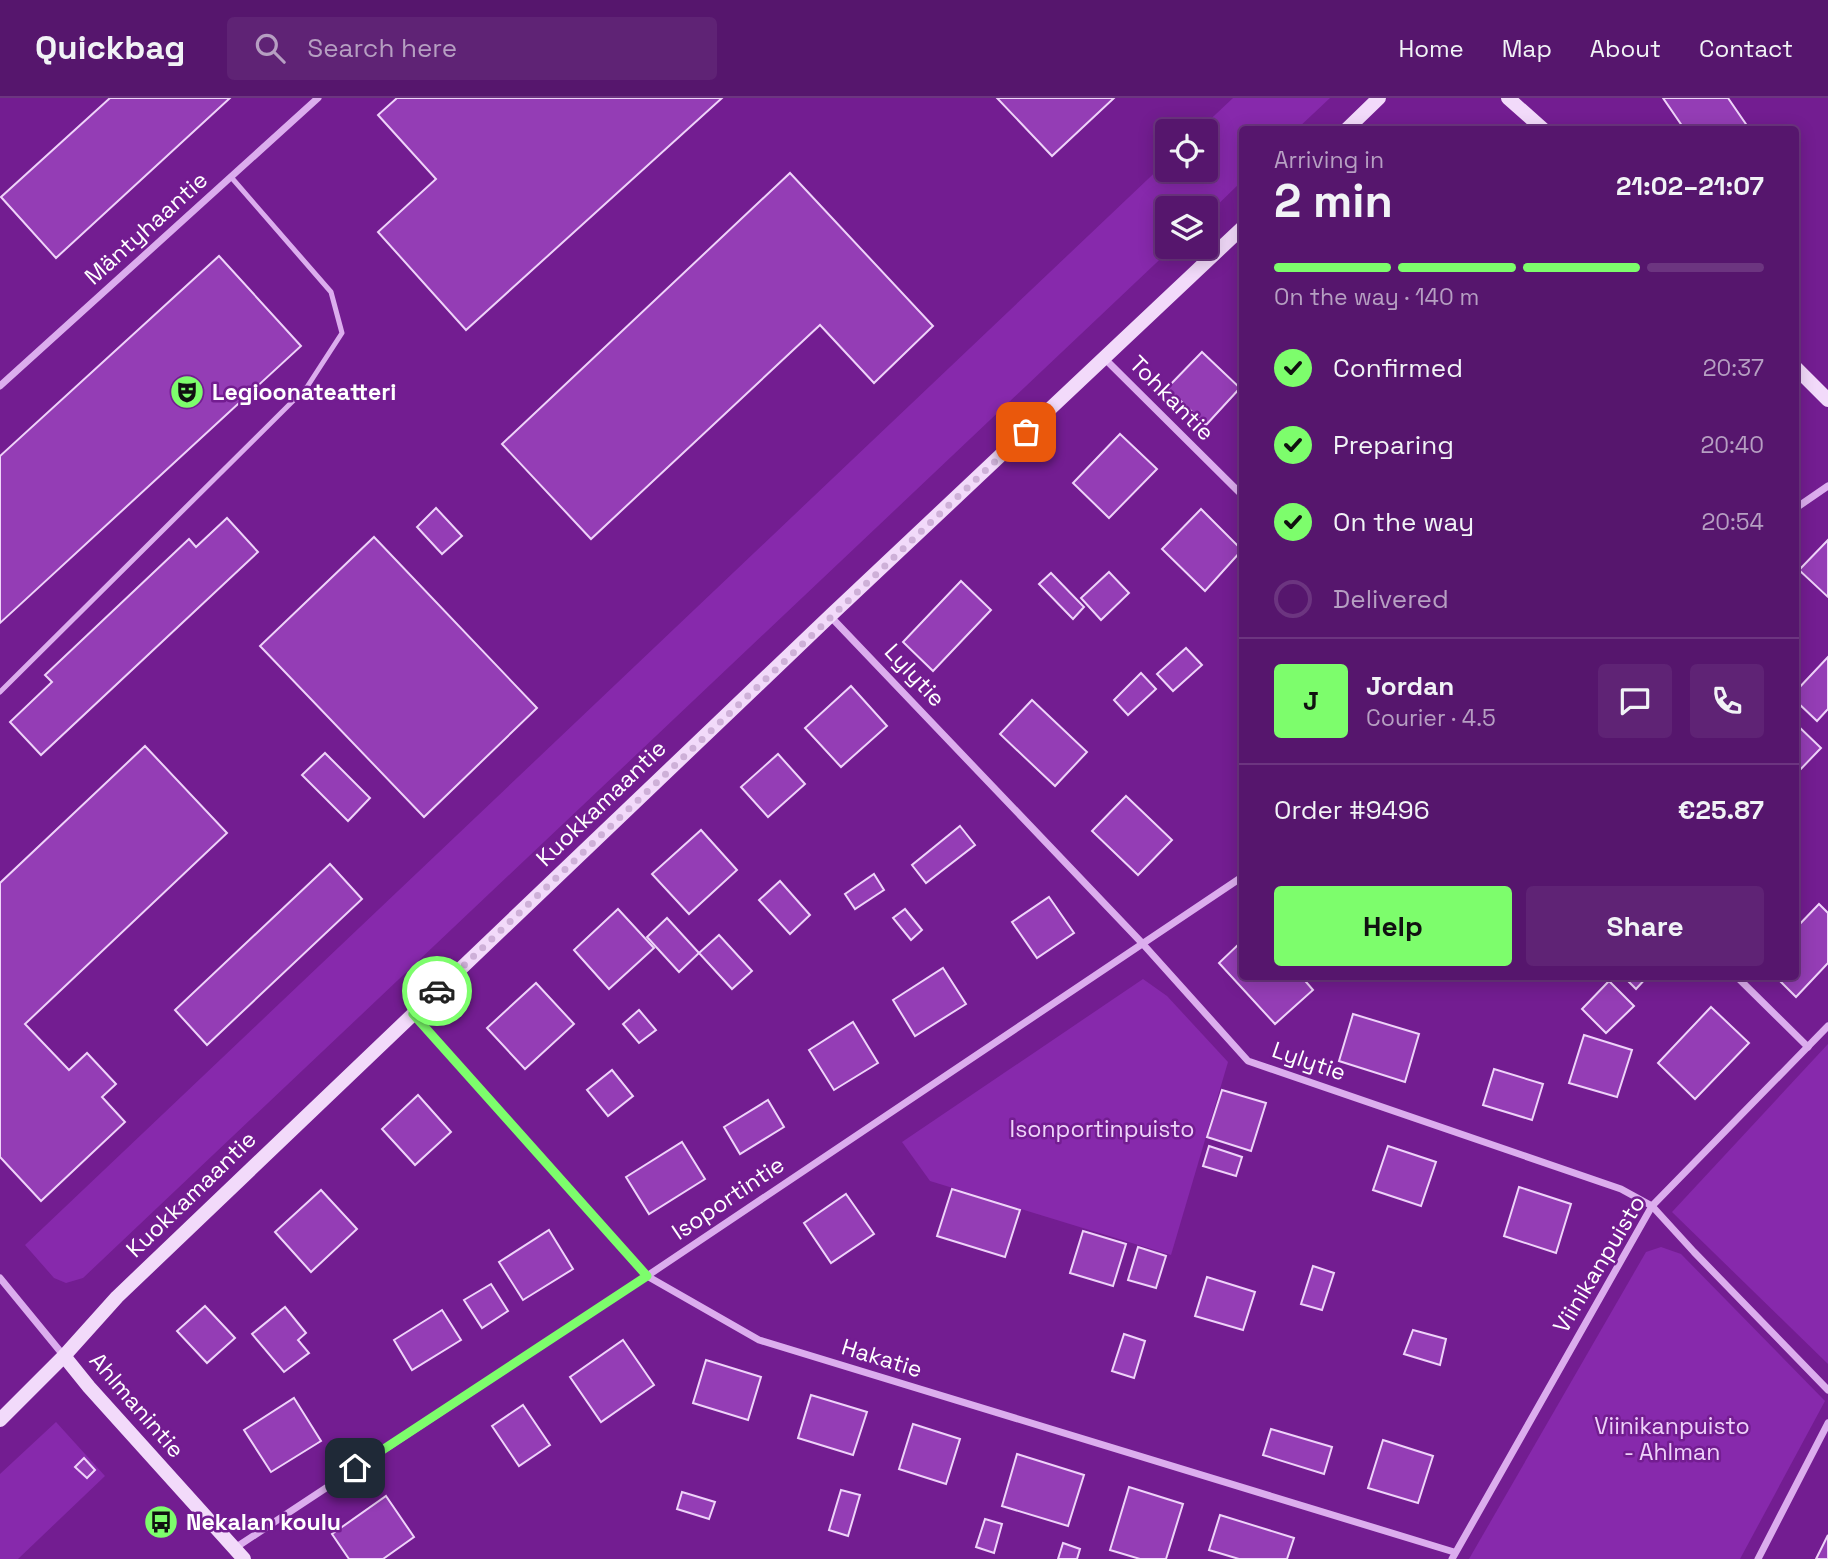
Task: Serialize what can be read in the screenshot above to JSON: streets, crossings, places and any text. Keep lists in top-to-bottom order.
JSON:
{
  "streets": {
    "main road": ["Kuokkamaantie", "Ahlmanintie"],
    "street": [
      "Mäntyhaantie",
      "Tohkantie",
      "Lylytie",
      "Isoportintie",
      "Viinikanpuisto",
      "Hakatie"
    ]
  },
  "crossings": [
    ["Tohkantie", "Kuokkamaantie"],
    ["Lylytie", "Kuokkamaantie"],
    ["Lylytie", "Isoportintie"],
    ["Lylytie", "Viinikanpuisto"],
    ["Kuokkamaantie", "Hakatie"],
    ["Kuokkamaantie", "Ahlmanintie"],
    ["Isoportintie", "Hakatie"],
    ["Isoportintie", "Ahlmanintie"],
    ["Viinikanpuisto", "Hakatie"]
  ],
  "parks": ["Isonportinpuisto", "Viinikanpuisto - Ahlman"],
  "places": {
    "theatre": ["Legioonateatteri"],
    "bus stop": ["Nekalan koulu"]
  },
  "page": {
    "header": "Quickbag",
    "search": "Search here",
    "nav": [
      "Home",
      "Map",
      "About",
      "Contact"
    ],
    "heading": ["2 min", "Arriving in", "21:02–21:07"],
    "panel": [
      "Jordan",
      "Courier · 4.5",
      "Order #9496",
      "€25.87"
    ],
    "bar": "On the way · 140 m",
    "list": [
      ["Confirmed", "20:37"],
      ["Preparing", "20:40"],
      ["On the way", "20:54"],
      "Delivered"
    ],
    "round": "J",
    "buttons": ["Help", "Share"]
  }
}
